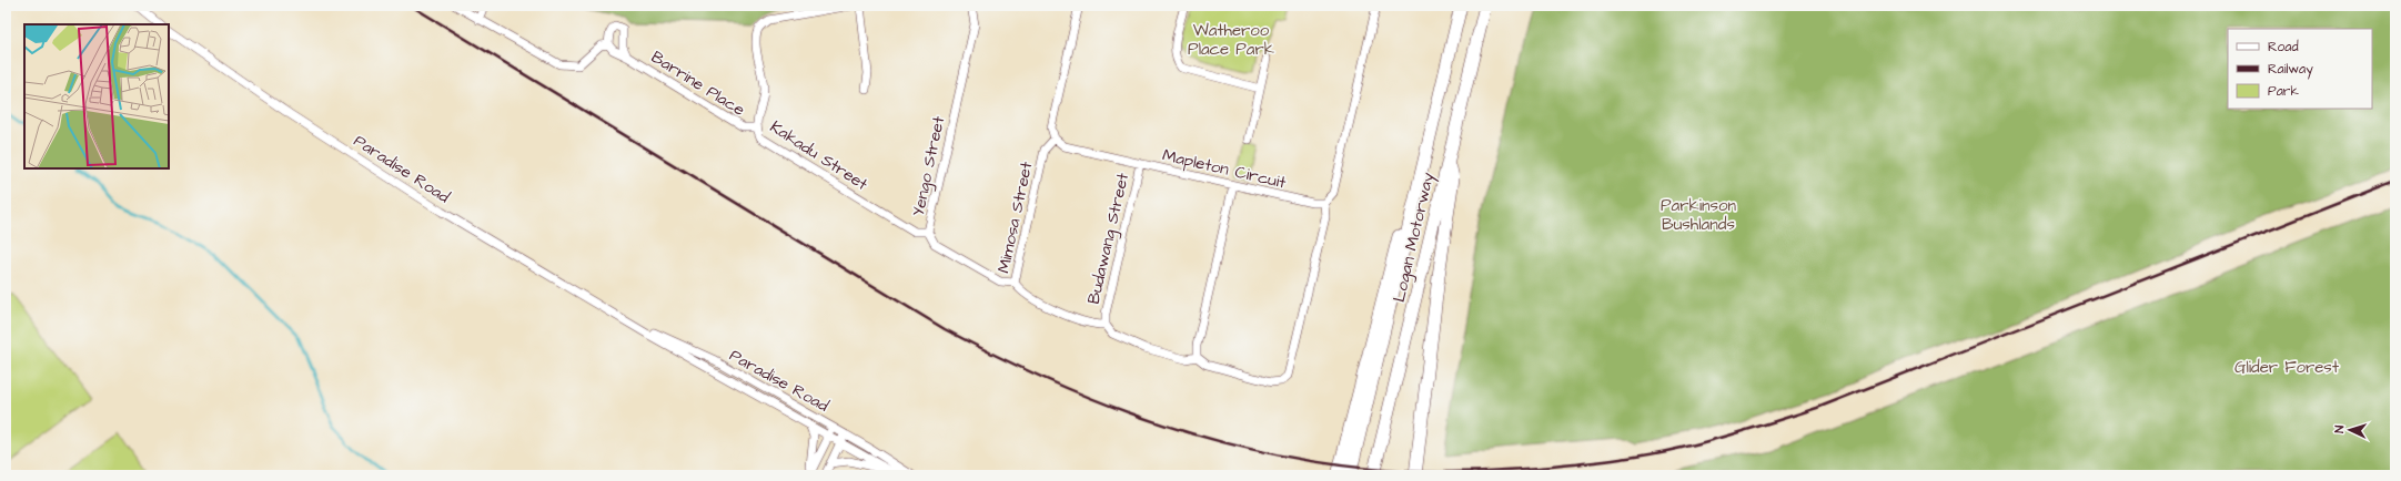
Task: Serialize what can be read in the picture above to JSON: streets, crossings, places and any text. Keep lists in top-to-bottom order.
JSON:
{
  "streets": {
    "highway": ["Logan Motorway"],
    "street": [
      "Barrine Place",
      "Kakadu Street",
      "Yengo Street",
      "Paradise Road",
      "Mapleton Circuit",
      "Mimosa Street",
      "Budawang Street"
    ]
  },
  "crossings": [
    ["Barrine Place", "Kakadu Street"],
    ["Kakadu Street", "Yengo Street"],
    ["Yengo Street", "Mimosa Street"],
    ["Mapleton Circuit", "Mimosa Street"],
    ["Mapleton Circuit", "Budawang Street"],
    ["Mimosa Street", "Budawang Street"]
  ],
  "parks": ["Watheroo Place Park", "Parkinson Bushlands", "Glider Forest"],
  "legend": ["Road", "Railway", "Park"],
  "north": "left"
}
